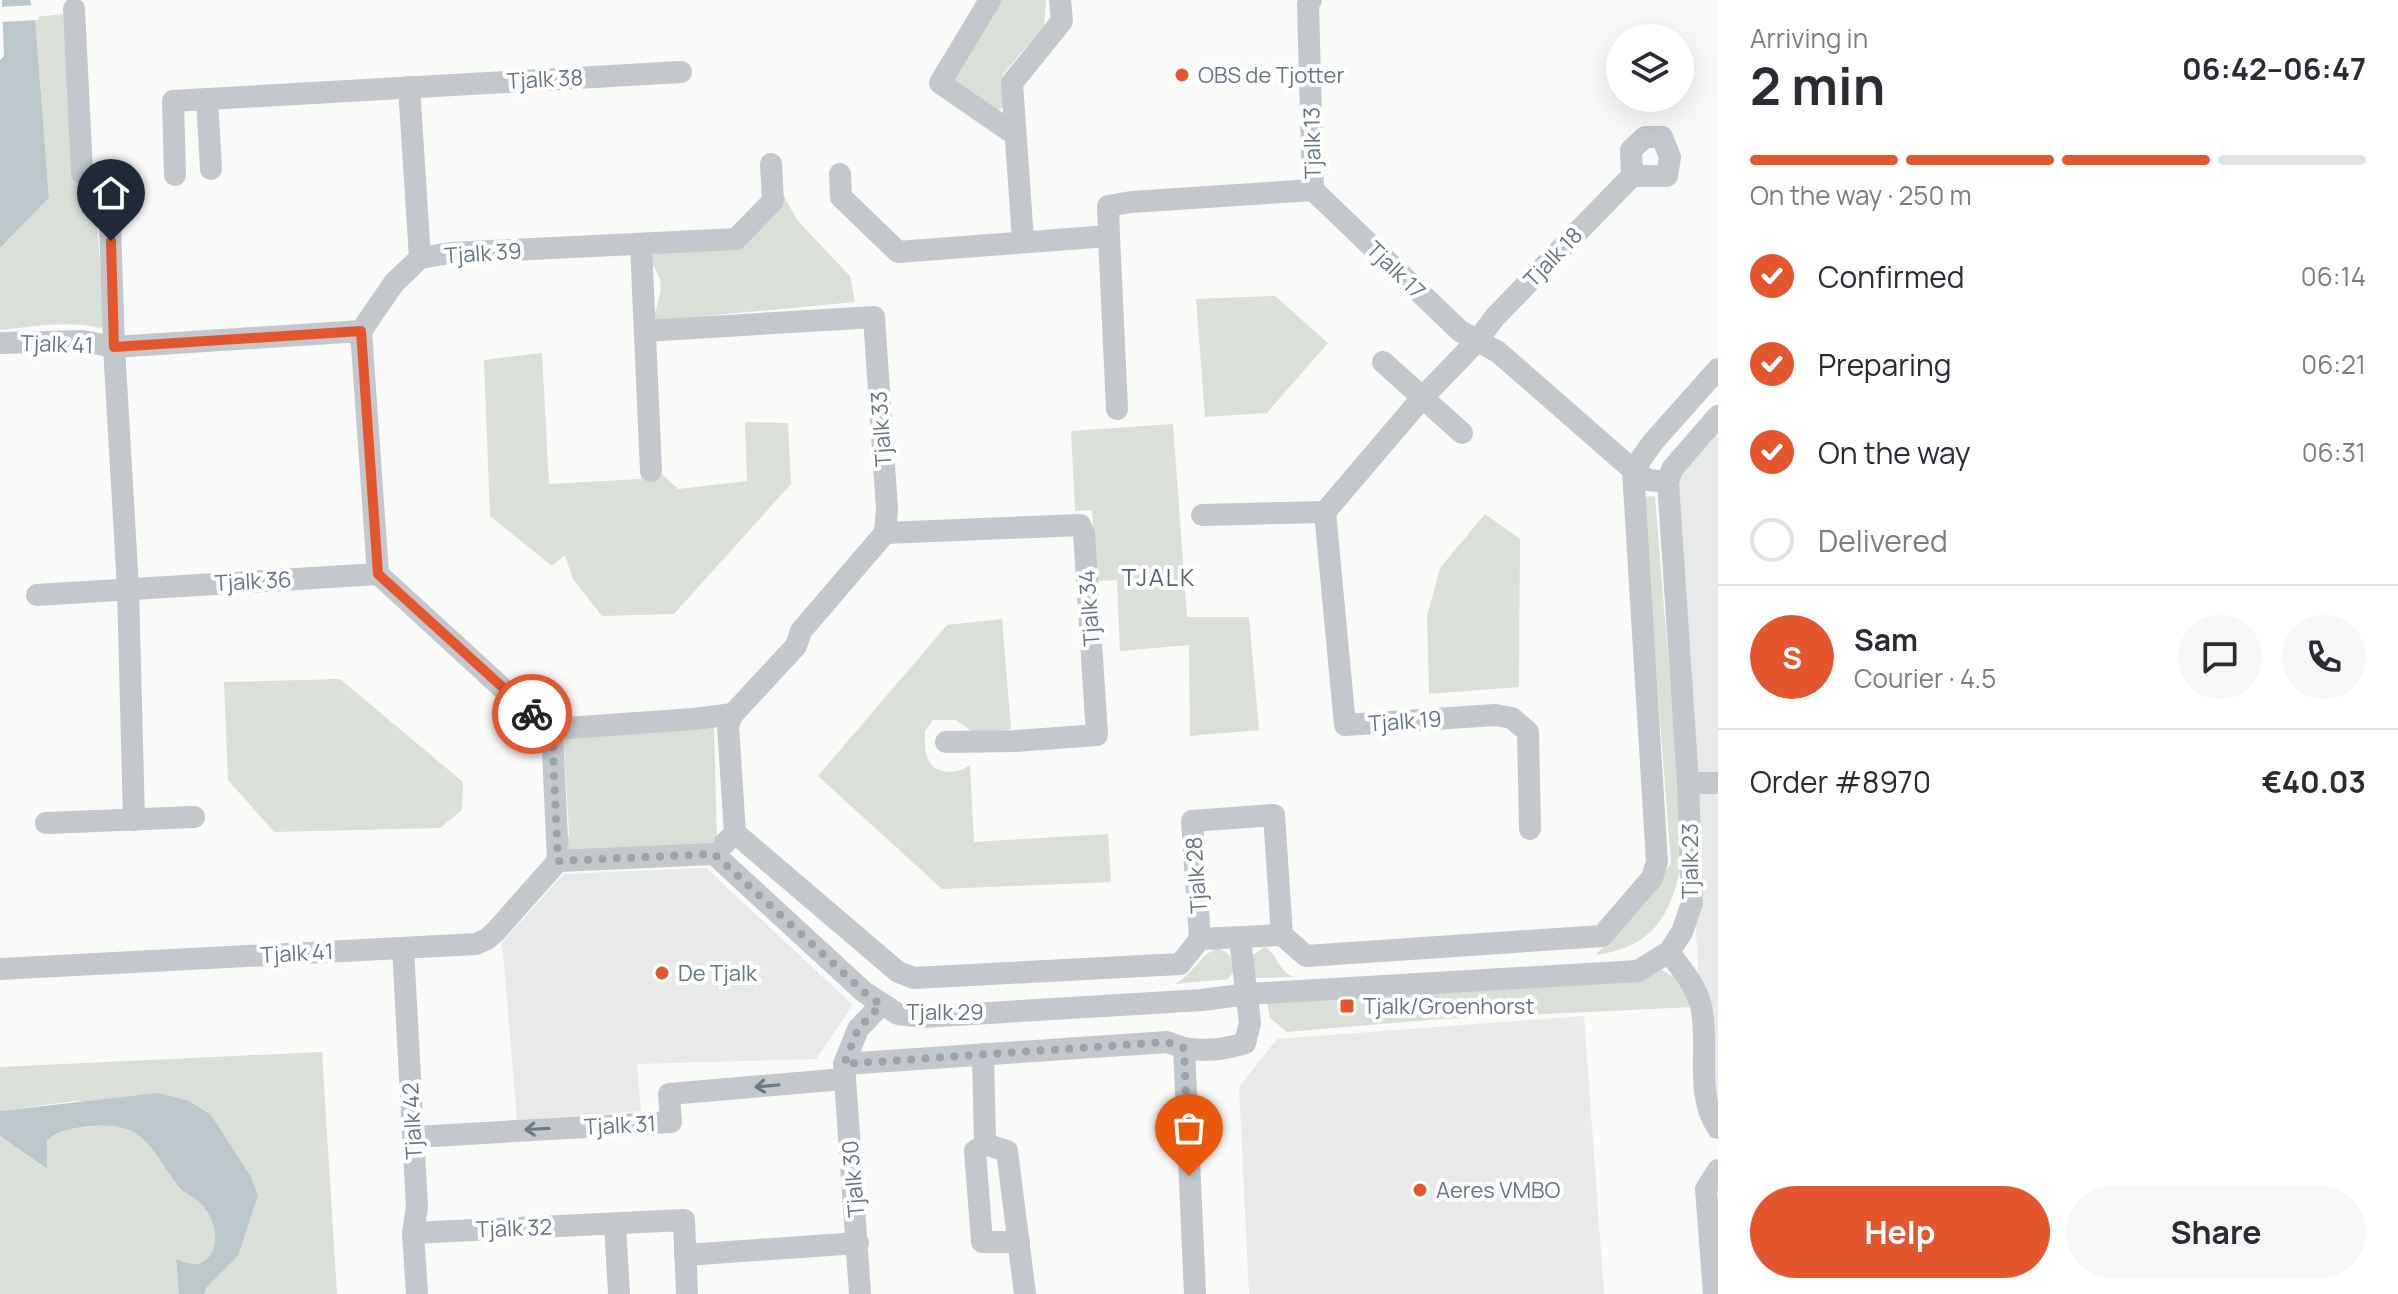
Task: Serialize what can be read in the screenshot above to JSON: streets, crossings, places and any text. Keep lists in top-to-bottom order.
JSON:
{
  "streets": {
    "street": [
      "Tjalk 38",
      "Tjalk 13",
      "Tjalk 39",
      "Tjalk 18",
      "Tjalk 17",
      "Tjalk 41",
      "Tjalk 33",
      "Tjalk 36",
      "Tjalk 34",
      "Tjalk 19",
      "Tjalk 23",
      "Tjalk 28",
      "Tjalk 29",
      "Tjalk 42",
      "Tjalk 31",
      "Tjalk 30",
      "Tjalk 32"
    ]
  },
  "crossings": [
    ["Tjalk 13", "Tjalk 17"],
    ["Tjalk 39", "Tjalk 41"],
    ["Tjalk 18", "Tjalk 17"],
    ["Tjalk 17", "Tjalk 23"],
    ["Tjalk 41", "Tjalk 42"],
    ["Tjalk 33", "Tjalk 34"],
    ["Tjalk 23", "Tjalk 28"],
    ["Tjalk 28", "Tjalk 29"],
    ["Tjalk 29", "Tjalk 30"],
    ["Tjalk 42", "Tjalk 31"],
    ["Tjalk 42", "Tjalk 32"],
    ["Tjalk 31", "Tjalk 30"]
  ],
  "districts": ["TJALK"],
  "places": {
    "other": ["OBS de Tjotter", "De Tjalk", "Aeres VMBO"],
    "transit": ["Tjalk/Groenhorst"]
  },
  "page": {
    "heading": ["2 min", "Arriving in", "06:42–06:47"],
    "panel": [
      "Sam",
      "Courier · 4.5",
      "Order #8970",
      "€40.03"
    ],
    "bar": "On the way · 250 m",
    "list": [
      ["Confirmed", "06:14"],
      ["Preparing", "06:21"],
      ["On the way", "06:31"],
      "Delivered"
    ],
    "round": "S",
    "buttons": ["Help", "Share"]
  }
}
